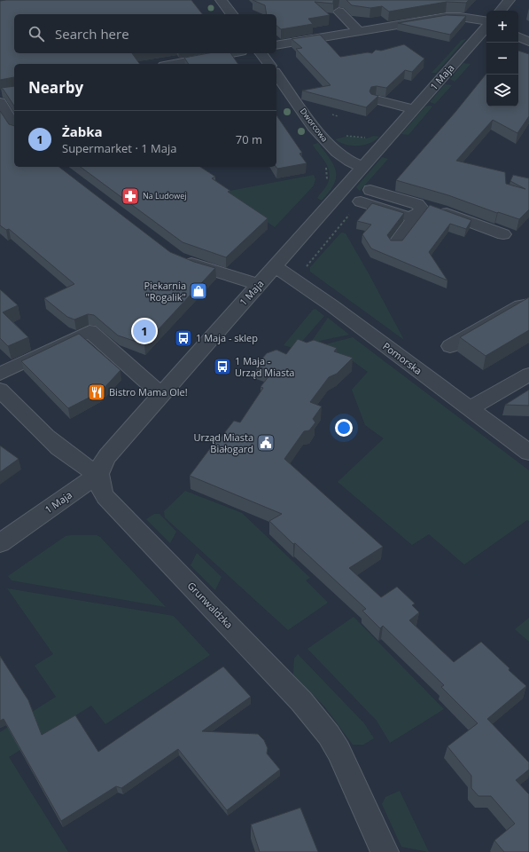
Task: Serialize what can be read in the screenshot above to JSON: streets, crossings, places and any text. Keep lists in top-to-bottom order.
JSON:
{
  "streets": {
    "street": [
      "1 Maja",
      "Dworcowa",
      "Pomorska",
      "Grunwaldzka"
    ]
  },
  "crossings": [
    ["1 Maja", "Dworcowa"],
    ["1 Maja", "Pomorska"],
    ["1 Maja", "Grunwaldzka"]
  ],
  "places": {
    "pharmacy": ["Na Ludowej"],
    "shop": ["Piekarnia \"Rogalik\""],
    "bus stop": ["1 Maja - sklep", "1 Maja - Urząd Miasta"],
    "restaurant": ["Bistro Mama Ole!"],
    "public building": ["Urząd Miasta Białogard"]
  },
  "page": {
    "map_buttons": ["+", "−"],
    "search": "Search here",
    "heading": "Nearby",
    "list": [
      {
        "mark": "1",
        "name": "Żabka",
        "note": "Supermarket · 1 Maja",
        "value": "70 m"
      }
    ],
    "pins": "1"
  }
}
